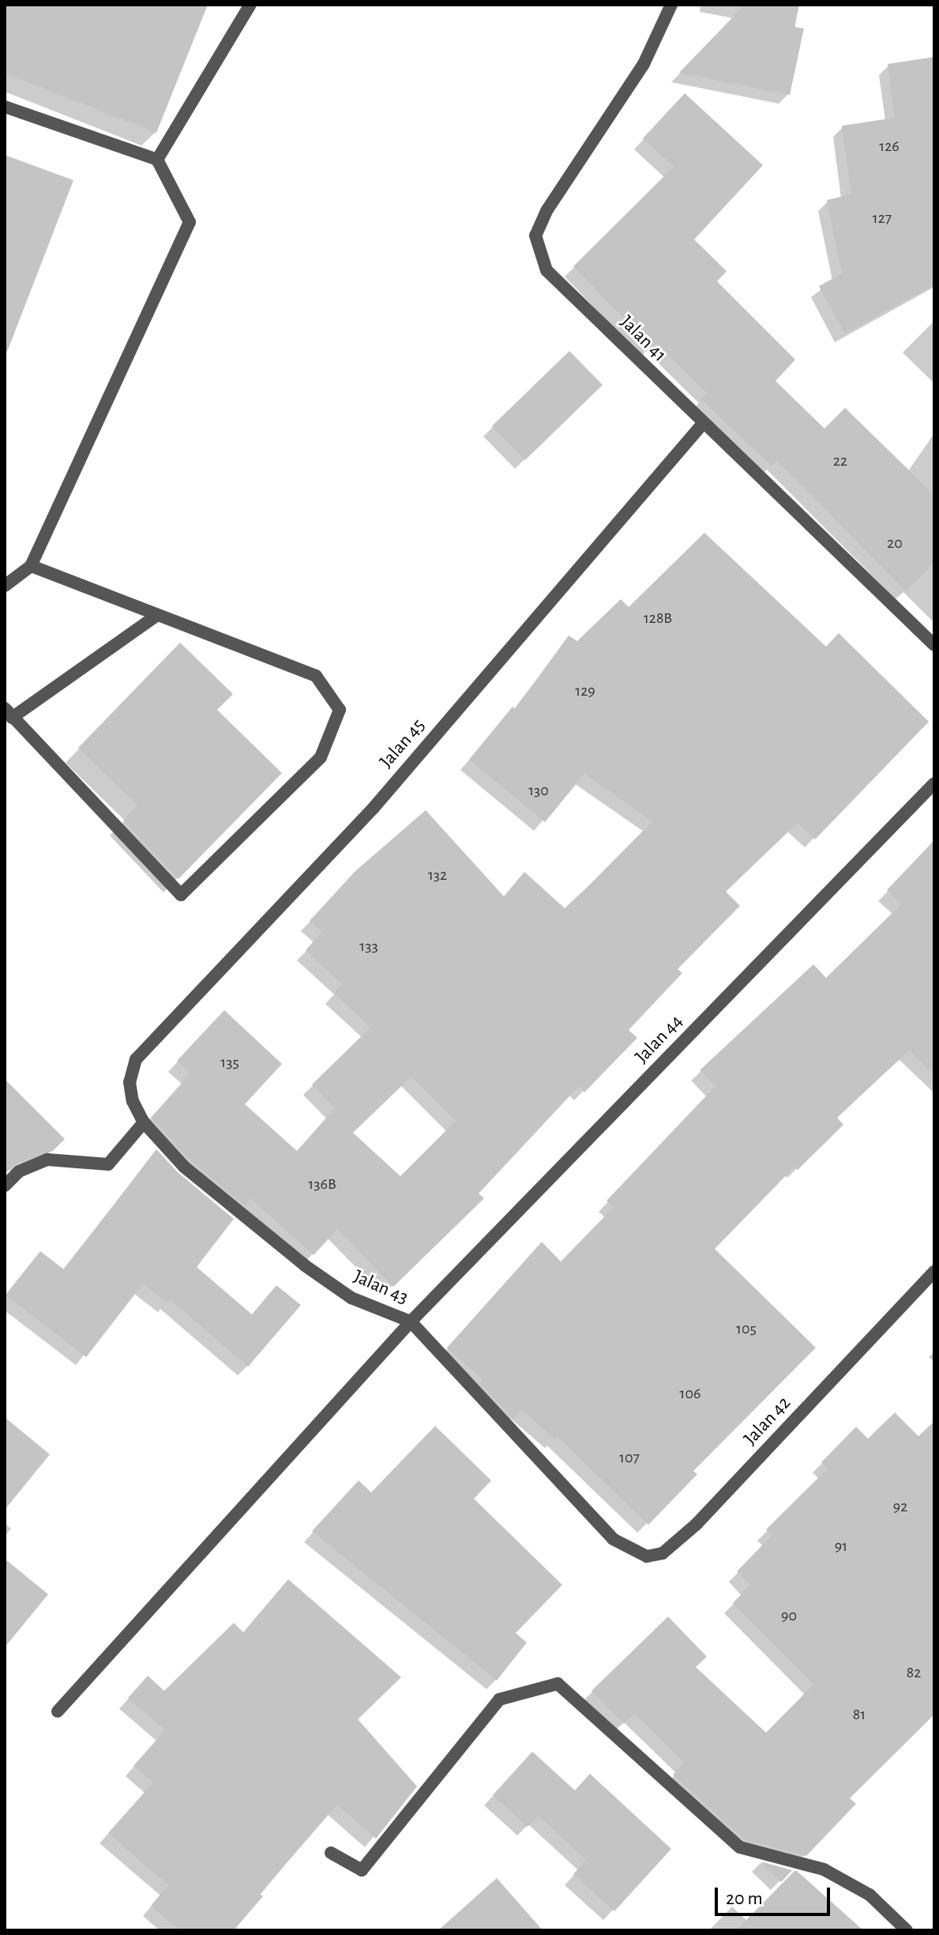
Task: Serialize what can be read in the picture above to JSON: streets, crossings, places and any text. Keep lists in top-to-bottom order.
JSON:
{
  "streets": {
    "street": [
      "Jalan 41",
      "Jalan 45",
      "Jalan 44",
      "Jalan 43",
      "Jalan 42"
    ]
  },
  "crossings": [
    ["Jalan 41", "Jalan 45"],
    ["Jalan 45", "Jalan 43"],
    ["Jalan 44", "Jalan 43"],
    ["Jalan 43", "Jalan 42"]
  ],
  "house_numbers": [
    "126",
    "127",
    "22",
    "20",
    "128B",
    "129",
    "130",
    "132",
    "133",
    "135",
    "136B",
    "105",
    "106",
    "107",
    "92",
    "91",
    "90",
    "82",
    "81"
  ],
  "scale_bar": "20 m"
}
